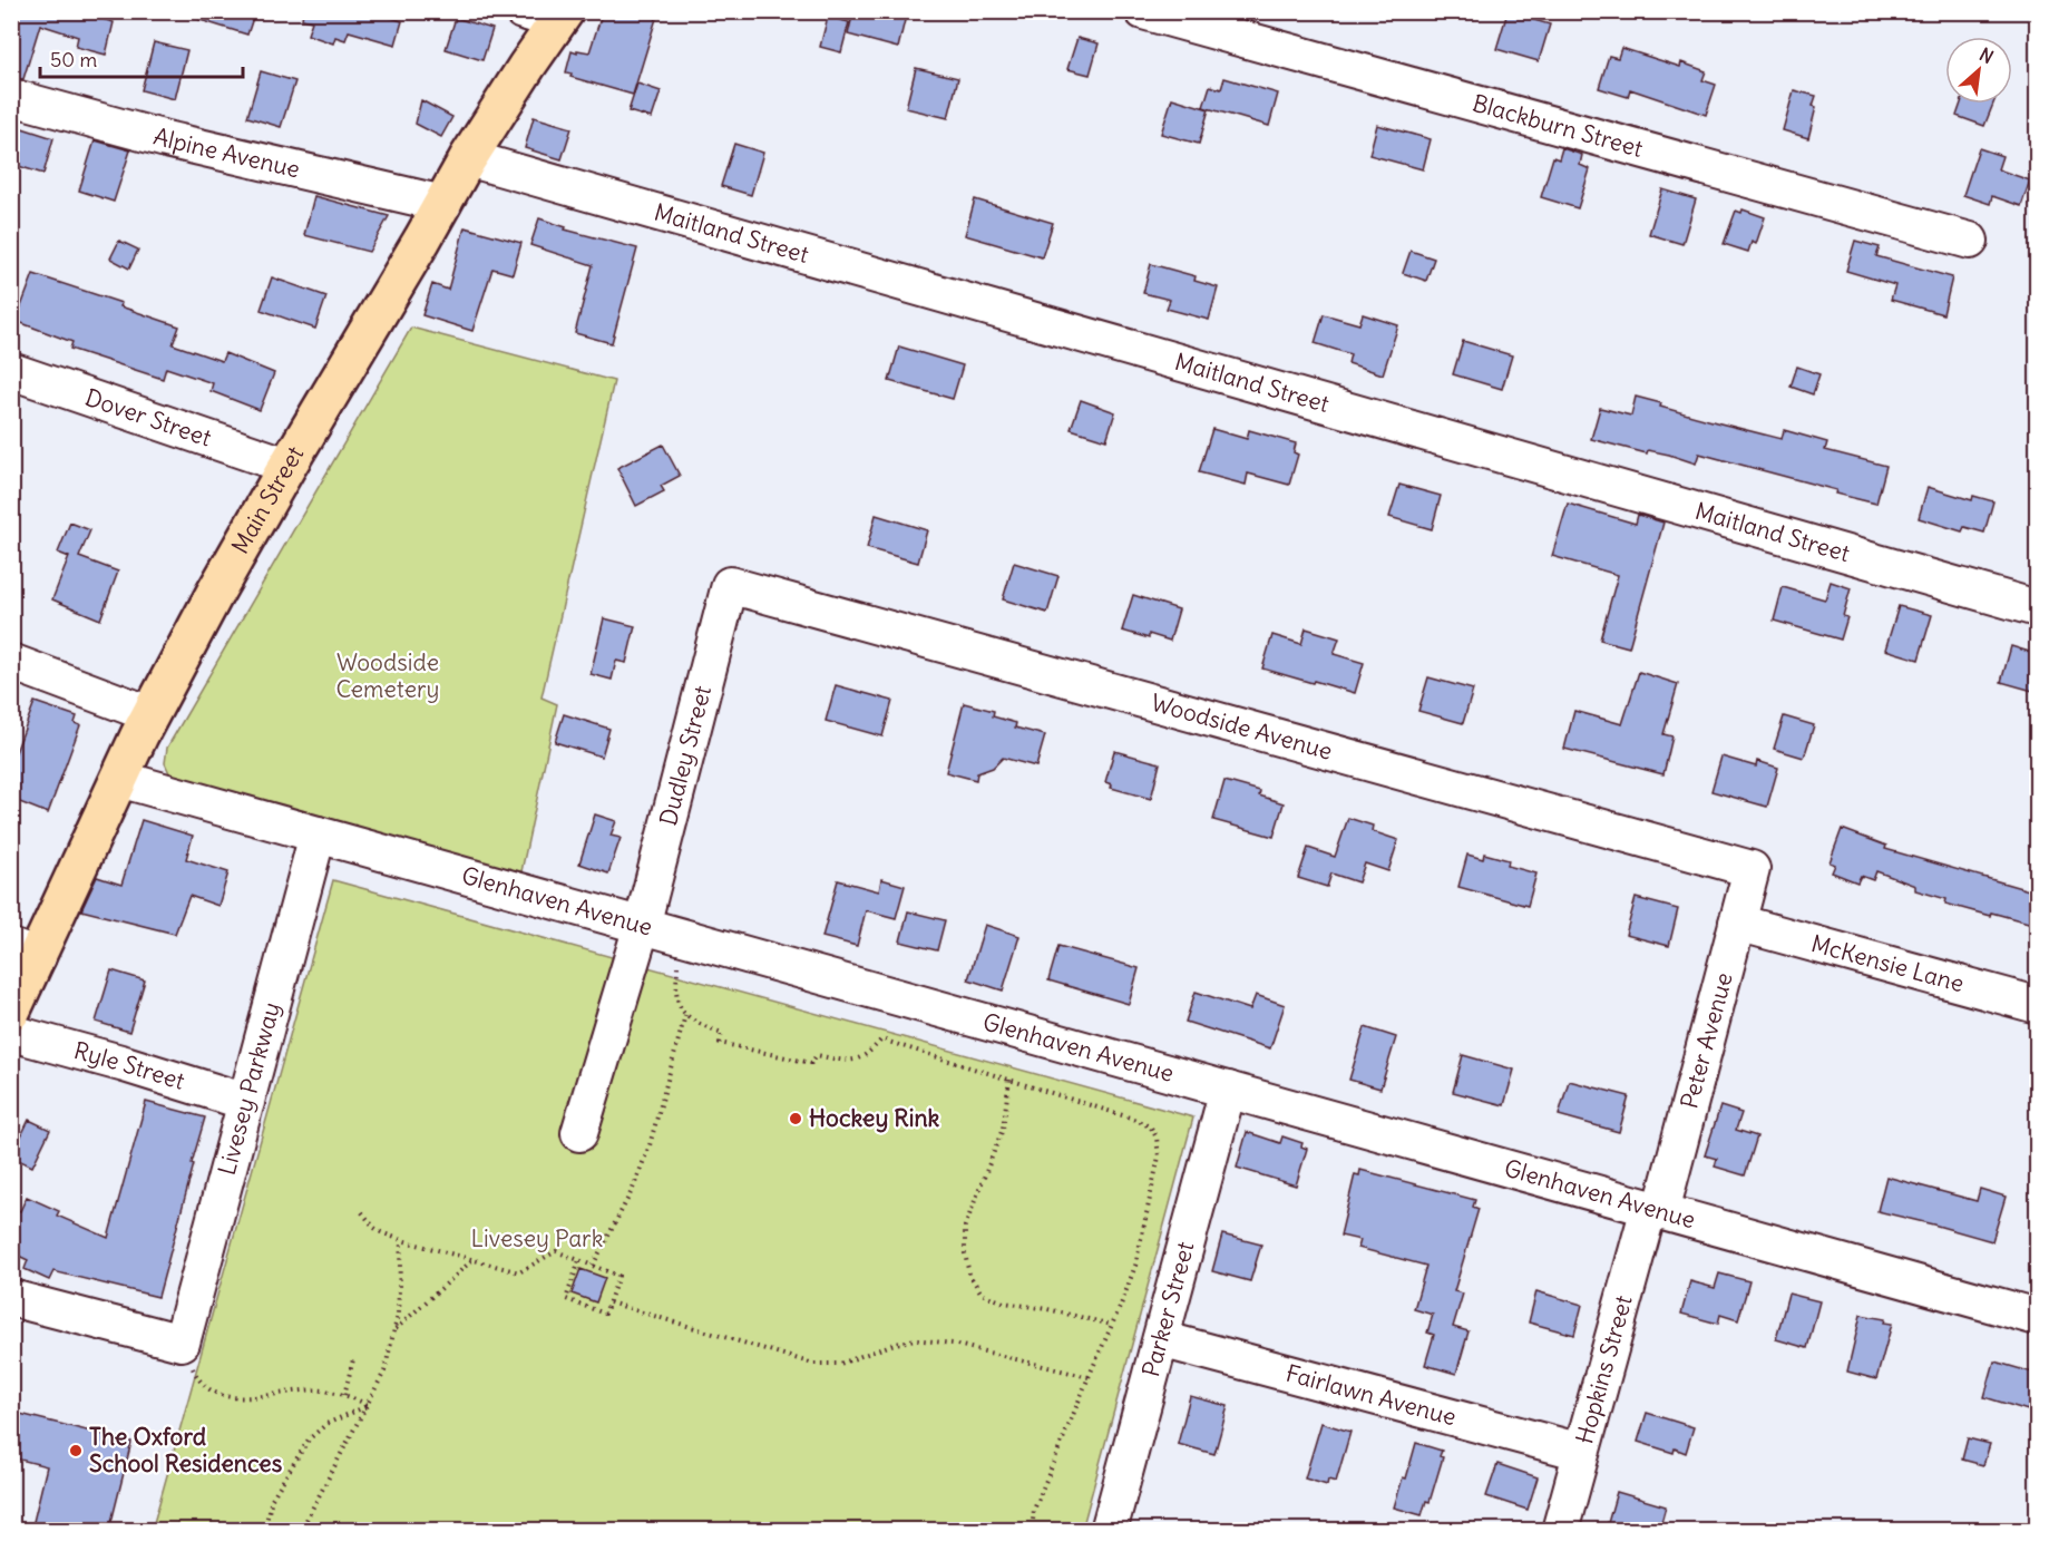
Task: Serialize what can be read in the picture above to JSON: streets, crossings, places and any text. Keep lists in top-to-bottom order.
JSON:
{
  "streets": {
    "main road": ["Main Street"],
    "street": [
      "Blackburn Street",
      "Alpine Avenue",
      "Maitland Street",
      "Dover Street",
      "Woodside Avenue",
      "Dudley Street",
      "Glenhaven Avenue",
      "McKensie Lane",
      "Peter Avenue",
      "Ryle Street",
      "Livesey Parkway",
      "Parker Street",
      "Hopkins Street",
      "Fairlawn Avenue"
    ]
  },
  "crossings": [
    ["Alpine Avenue", "Main Street"],
    ["Maitland Street", "Main Street"],
    ["Dover Street", "Main Street"],
    ["Main Street", "Glenhaven Avenue"],
    ["Woodside Avenue", "Dudley Street"],
    ["Woodside Avenue", "Peter Avenue"],
    ["Dudley Street", "Glenhaven Avenue"],
    ["Glenhaven Avenue", "Peter Avenue"],
    ["Glenhaven Avenue", "Livesey Parkway"],
    ["Glenhaven Avenue", "Parker Street"],
    ["Glenhaven Avenue", "Hopkins Street"],
    ["McKensie Lane", "Peter Avenue"],
    ["Peter Avenue", "Hopkins Street"],
    ["Ryle Street", "Livesey Parkway"],
    ["Parker Street", "Fairlawn Avenue"],
    ["Hopkins Street", "Fairlawn Avenue"]
  ],
  "parks": ["Woodside Cemetery", "Livesey Park"],
  "places": ["Hockey Rink", "The Oxford School Residences"],
  "scale_bar": "50 m",
  "north": "top right"
}
